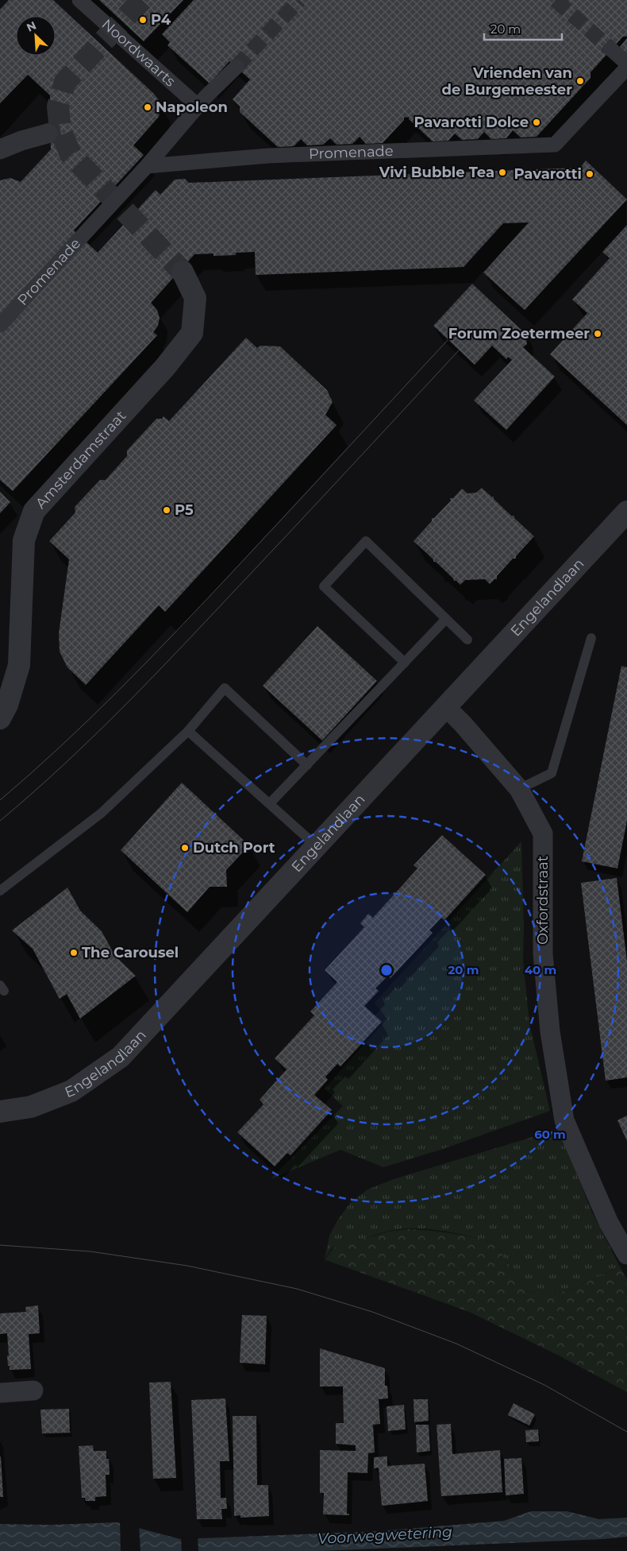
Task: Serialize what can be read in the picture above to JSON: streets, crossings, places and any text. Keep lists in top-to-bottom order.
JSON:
{
  "streets": {
    "street": [
      "Noordwaarts",
      "Promenade",
      "Amsterdamstraat",
      "Engelandlaan",
      "Oxfordstraat"
    ]
  },
  "crossings": [
    ["Noordwaarts", "Promenade"],
    ["Engelandlaan", "Oxfordstraat"]
  ],
  "water": ["Voorwegwetering"],
  "places": [
    "P4",
    "Vrienden van de Burgemeester",
    "Napoleon",
    "Pavarotti Dolce",
    "Vivi Bubble Tea",
    "Pavarotti",
    "Forum Zoetermeer",
    "P5",
    "Dutch Port",
    "The Carousel"
  ],
  "scale_bar": "20 m",
  "north": "top left",
  "rings": ["20 m", "40 m", "60 m"]
}
